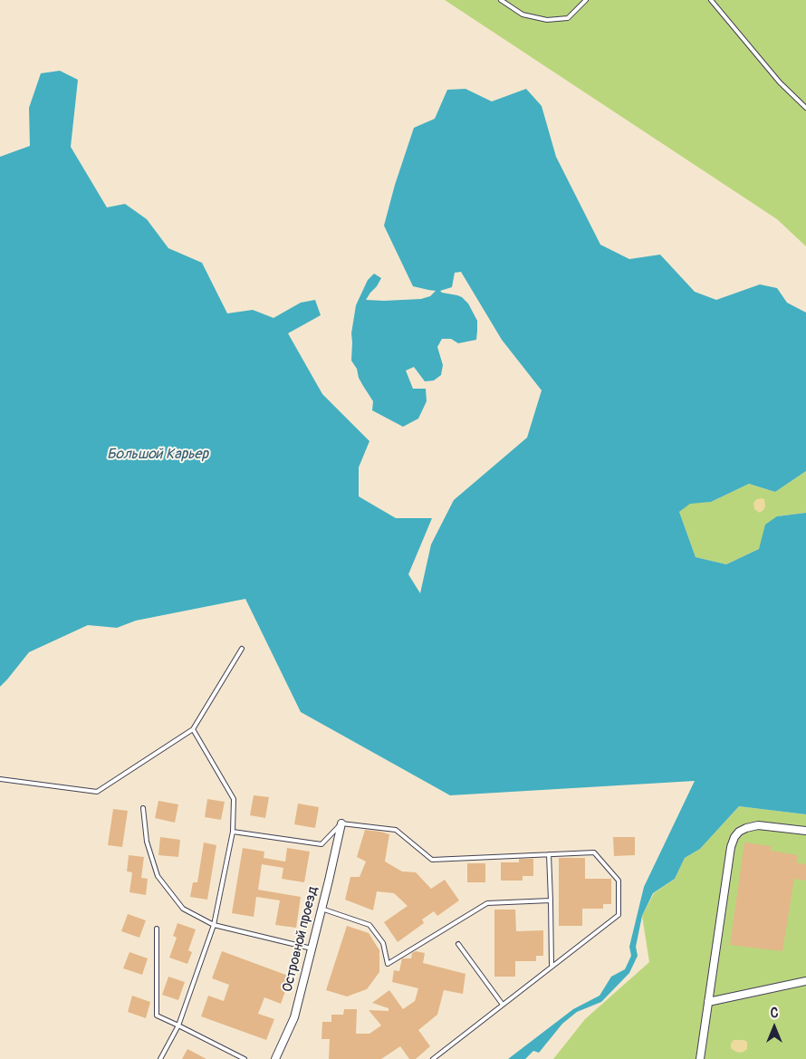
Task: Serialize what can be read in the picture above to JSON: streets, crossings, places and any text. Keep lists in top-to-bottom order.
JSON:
{
  "streets": {
    "street": ["Островной проезд"]
  },
  "water": ["Большой Карьер"],
  "north": "top"
}
